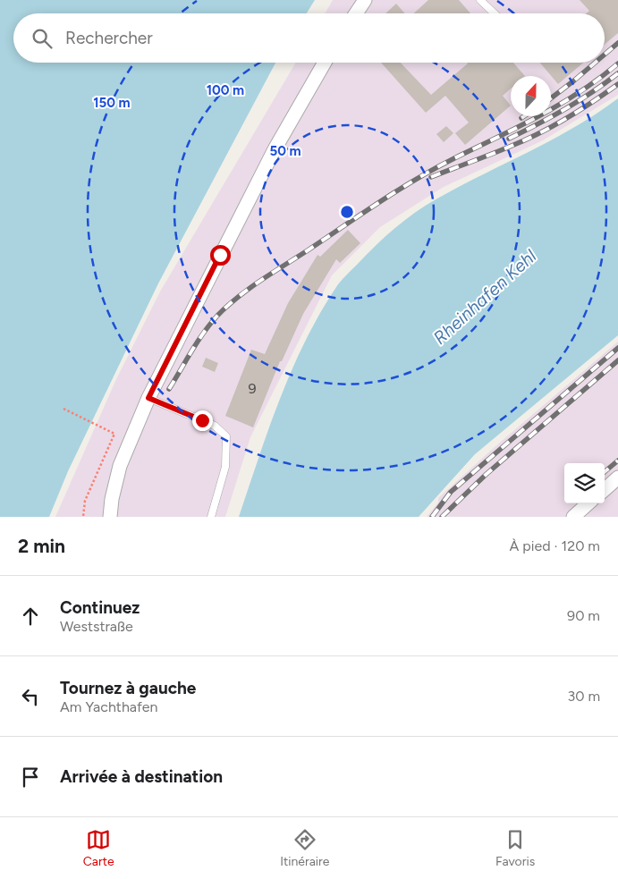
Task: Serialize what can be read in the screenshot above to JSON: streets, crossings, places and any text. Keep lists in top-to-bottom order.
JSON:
{
  "water": ["Rheinhafen Kehl"],
  "house_numbers": ["9"],
  "north": "top",
  "page": {
    "search": "Rechercher",
    "heading": ["2 min", "À pied · 120 m"],
    "list": [
      ["Continuez", "Weststraße", "90 m"],
      ["Tournez à gauche", "Am Yachthafen", "30 m"],
      "Arrivée à destination"
    ],
    "nav": ["Carte", "Itinéraire", "Favoris"]
  },
  "rings": ["100 m", "150 m", "50 m"]
}
